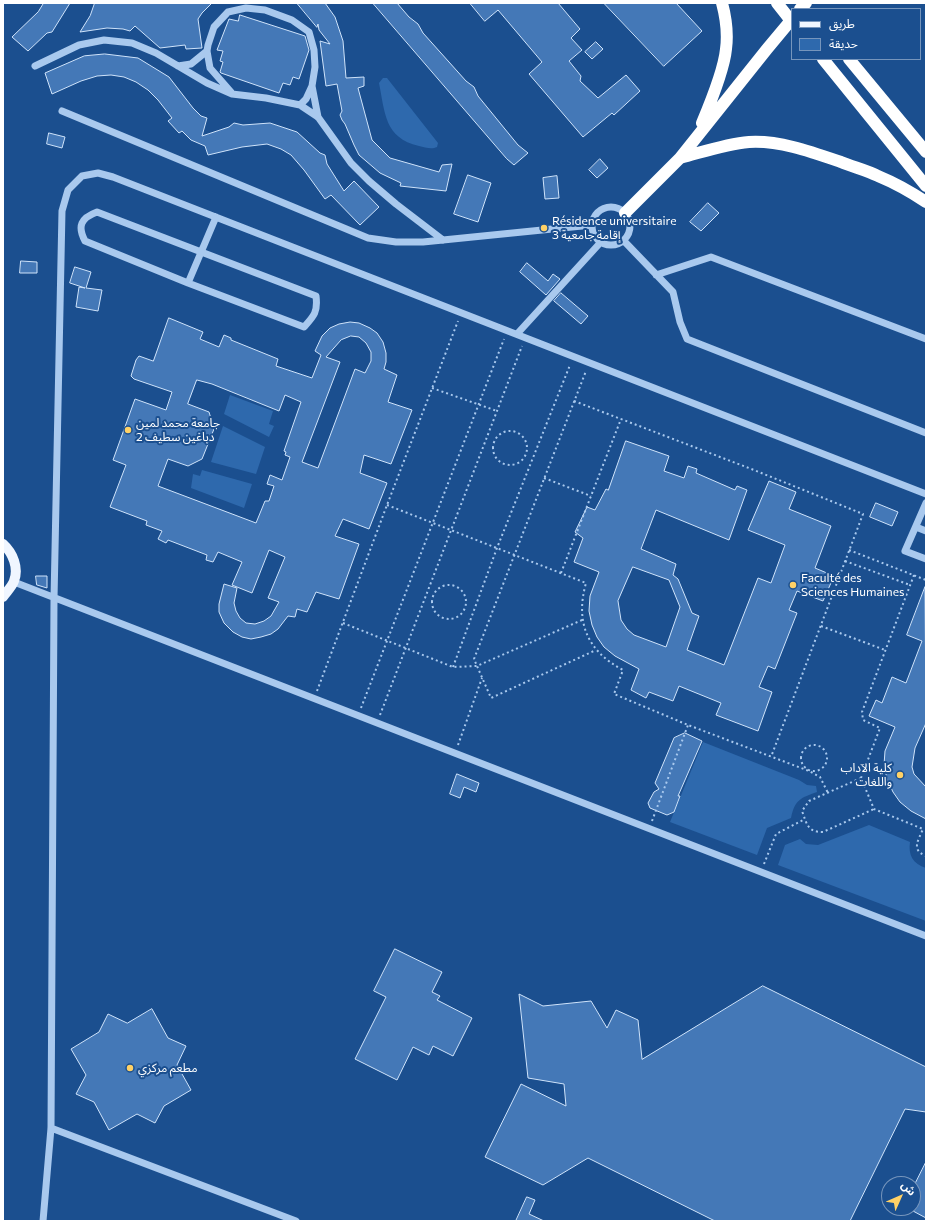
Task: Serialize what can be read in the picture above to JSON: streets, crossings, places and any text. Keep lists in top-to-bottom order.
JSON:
{
  "places": [
    "Résidence universitaire إقامة جامعية 3",
    "جامعة محمد لمين دباغين سطيف 2",
    "Faculté des Sciences Humaines",
    "كلية الآداب واللغات",
    "مطعم مركزي"
  ],
  "legend": ["طريق", "حديقة"],
  "north": "top right"
}
